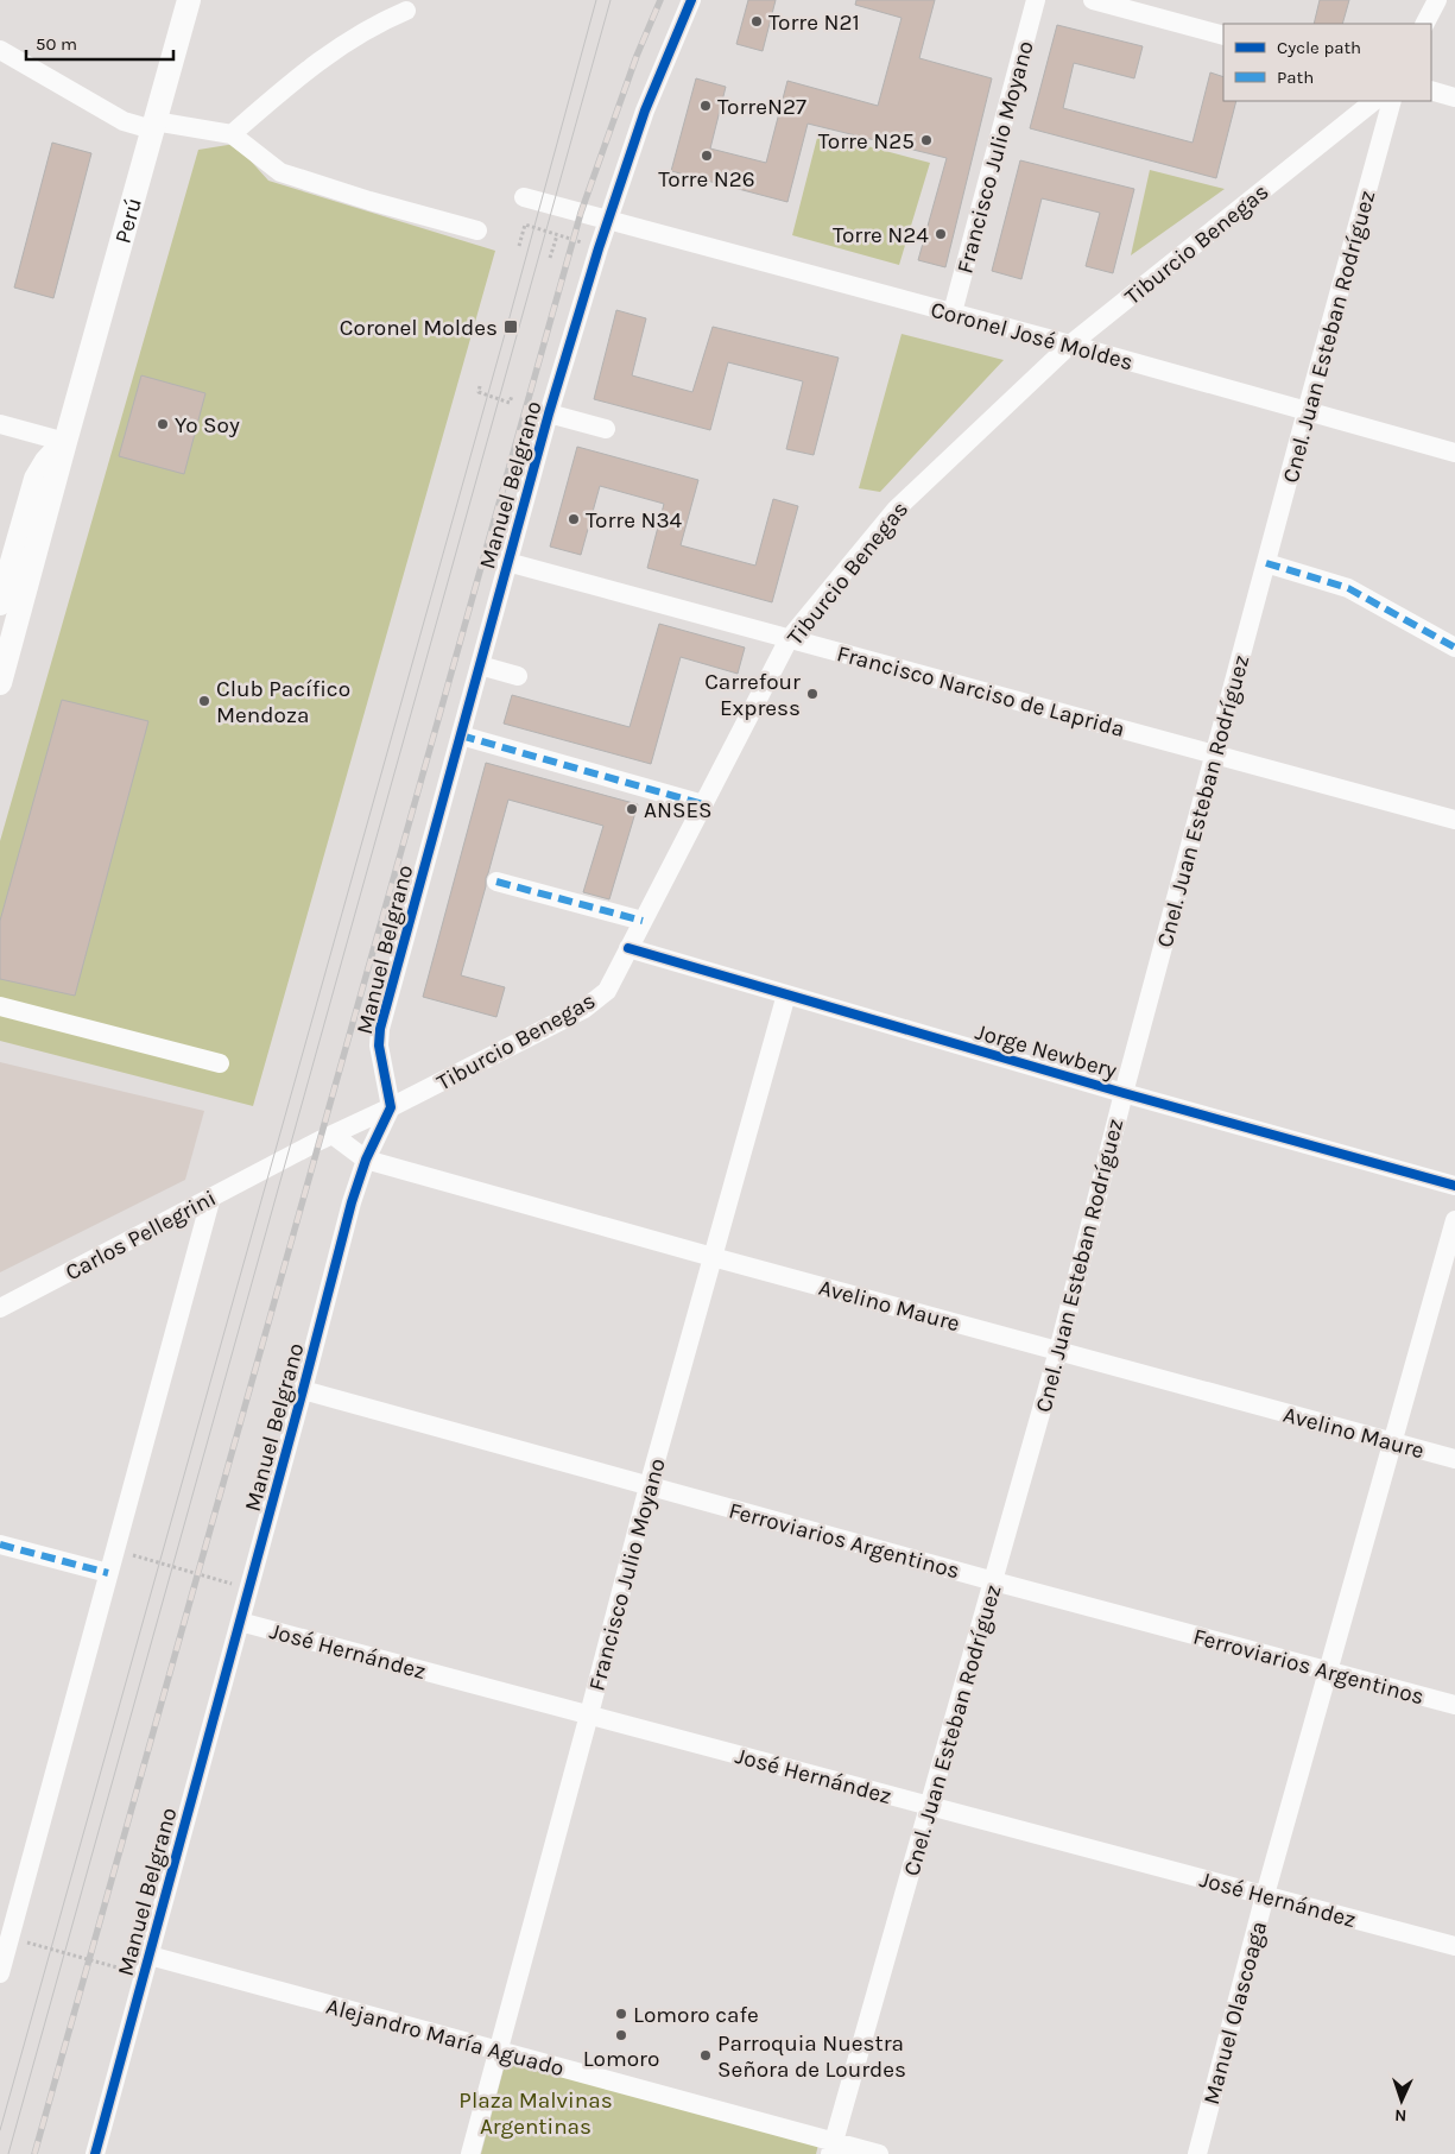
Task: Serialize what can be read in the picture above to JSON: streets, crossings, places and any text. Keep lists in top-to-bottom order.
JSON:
{
  "streets": {
    "main road": ["Perú"],
    "street": [
      "Francisco Julio Moyano",
      "Tiburcio Benegas",
      "Coronel José Moldes",
      "Cnel. Juan Esteban Rodríguez",
      "Manuel Belgrano",
      "Francisco Narciso de Laprida",
      "Jorge Newbery",
      "Carlos Pellegrini",
      "Avelino Maure",
      "Ferroviarios Argentinos",
      "José Hernández",
      "Manuel Olascoaga",
      "Alejandro María Aguado"
    ]
  },
  "crossings": [
    ["Francisco Julio Moyano", "Coronel José Moldes"],
    ["Francisco Julio Moyano", "Jorge Newbery"],
    ["Francisco Julio Moyano", "Avelino Maure"],
    ["Francisco Julio Moyano", "Ferroviarios Argentinos"],
    ["Francisco Julio Moyano", "José Hernández"],
    ["Francisco Julio Moyano", "Alejandro María Aguado"],
    ["Tiburcio Benegas", "Coronel José Moldes"],
    ["Tiburcio Benegas", "Manuel Belgrano"],
    ["Tiburcio Benegas", "Francisco Narciso de Laprida"],
    ["Tiburcio Benegas", "Jorge Newbery"],
    ["Tiburcio Benegas", "Carlos Pellegrini"],
    ["Tiburcio Benegas", "Avelino Maure"],
    ["Coronel José Moldes", "Cnel. Juan Esteban Rodríguez"],
    ["Coronel José Moldes", "Manuel Belgrano"],
    ["Cnel. Juan Esteban Rodríguez", "Francisco Narciso de Laprida"],
    ["Cnel. Juan Esteban Rodríguez", "Jorge Newbery"],
    ["Cnel. Juan Esteban Rodríguez", "Avelino Maure"],
    ["Cnel. Juan Esteban Rodríguez", "Ferroviarios Argentinos"],
    ["Cnel. Juan Esteban Rodríguez", "José Hernández"],
    ["Cnel. Juan Esteban Rodríguez", "Alejandro María Aguado"],
    ["Manuel Belgrano", "Francisco Narciso de Laprida"],
    ["Manuel Belgrano", "Avelino Maure"],
    ["Manuel Belgrano", "Ferroviarios Argentinos"],
    ["Manuel Belgrano", "José Hernández"],
    ["Manuel Belgrano", "Alejandro María Aguado"],
    ["Avelino Maure", "Manuel Olascoaga"],
    ["Ferroviarios Argentinos", "Manuel Olascoaga"],
    ["José Hernández", "Manuel Olascoaga"]
  ],
  "parks": ["Plaza Malvinas Argentinas"],
  "places": {
    "other": [
      "Torre N21",
      "TorreN27",
      "Torre N25",
      "Torre N26",
      "Torre N24",
      "Yo Soy",
      "Torre N34",
      "Carrefour Express",
      "Club Pacífico Mendoza",
      "ANSES",
      "Lomoro cafe",
      "Lomoro",
      "Parroquia Nuestra Señora de Lourdes"
    ],
    "transit": ["Coronel Moldes"]
  },
  "legend": ["Cycle path", "Path"],
  "scale_bar": "50 m",
  "north": "bottom"
}
